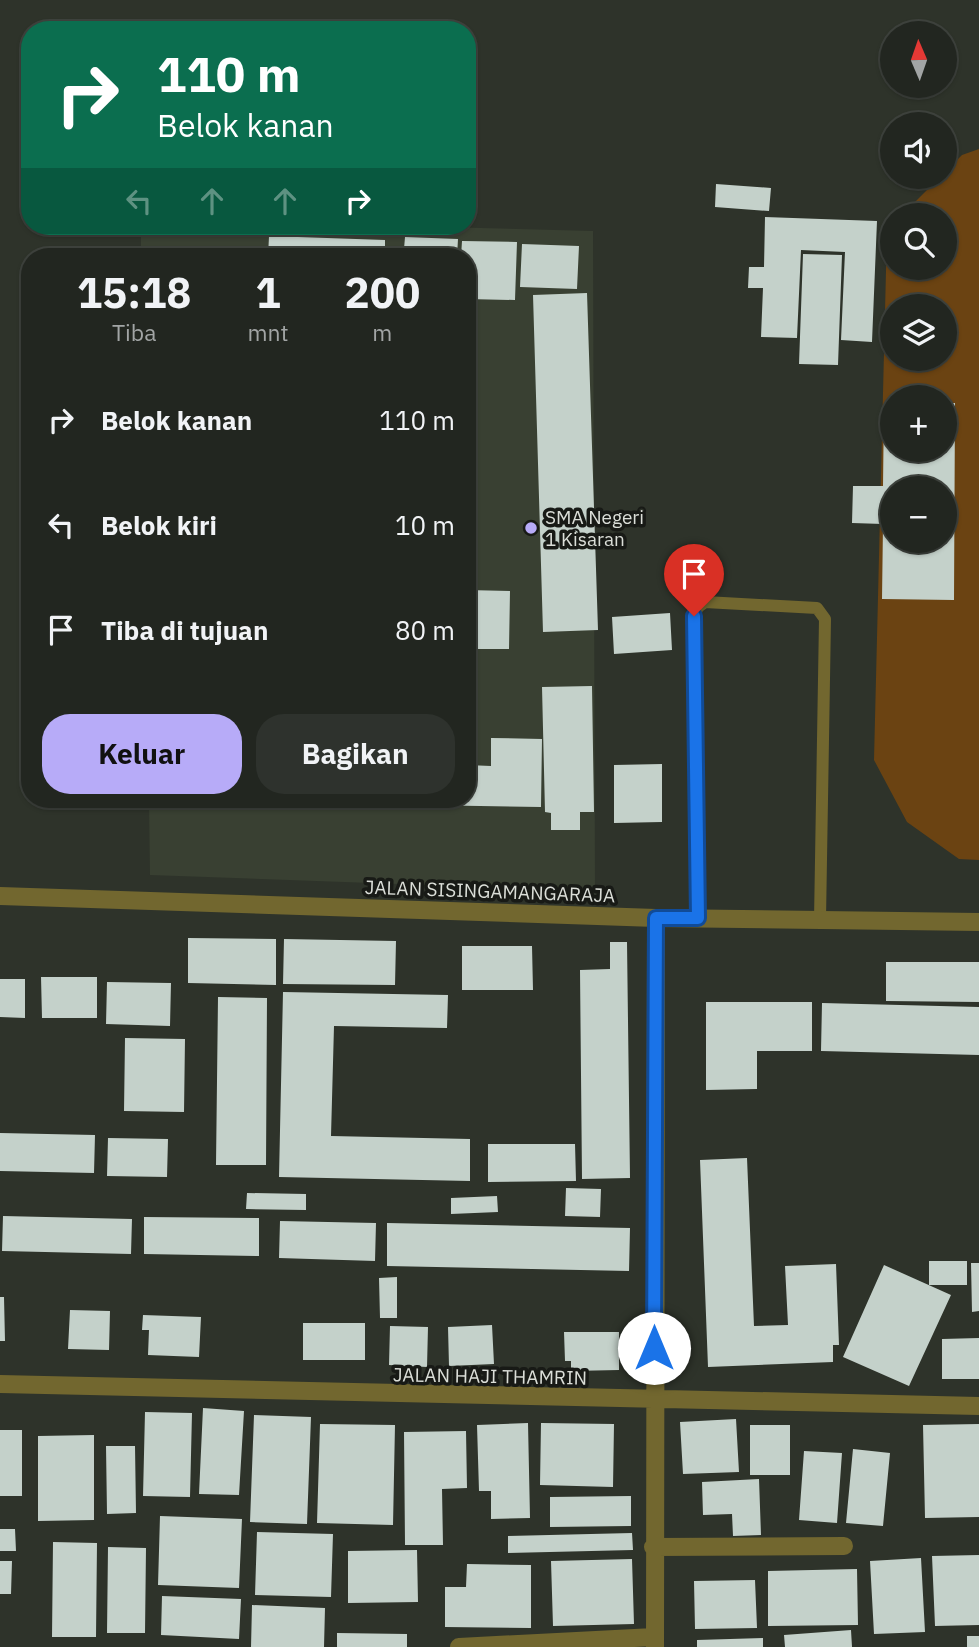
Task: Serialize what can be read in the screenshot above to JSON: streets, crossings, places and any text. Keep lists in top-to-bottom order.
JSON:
{
  "streets": {
    "street": ["JALAN SISINGAMANGARAJA", "JALAN HAJI THAMRIN"]
  },
  "places": ["SMA Negeri 1 Kisaran"],
  "north": "top",
  "page": {
    "map_buttons": ["+", "−"],
    "turn": ["110 m", "Belok kanan"],
    "eta": [
      "15:18",
      "Tiba",
      "1",
      "mnt",
      "200",
      "m"
    ],
    "list": [
      {
        "name": "Belok kanan",
        "value": "110 m"
      },
      {
        "name": "Belok kiri",
        "value": "10 m"
      },
      {
        "name": "Tiba di tujuan",
        "value": "80 m"
      }
    ],
    "buttons": ["Keluar", "Bagikan"]
  }
}
